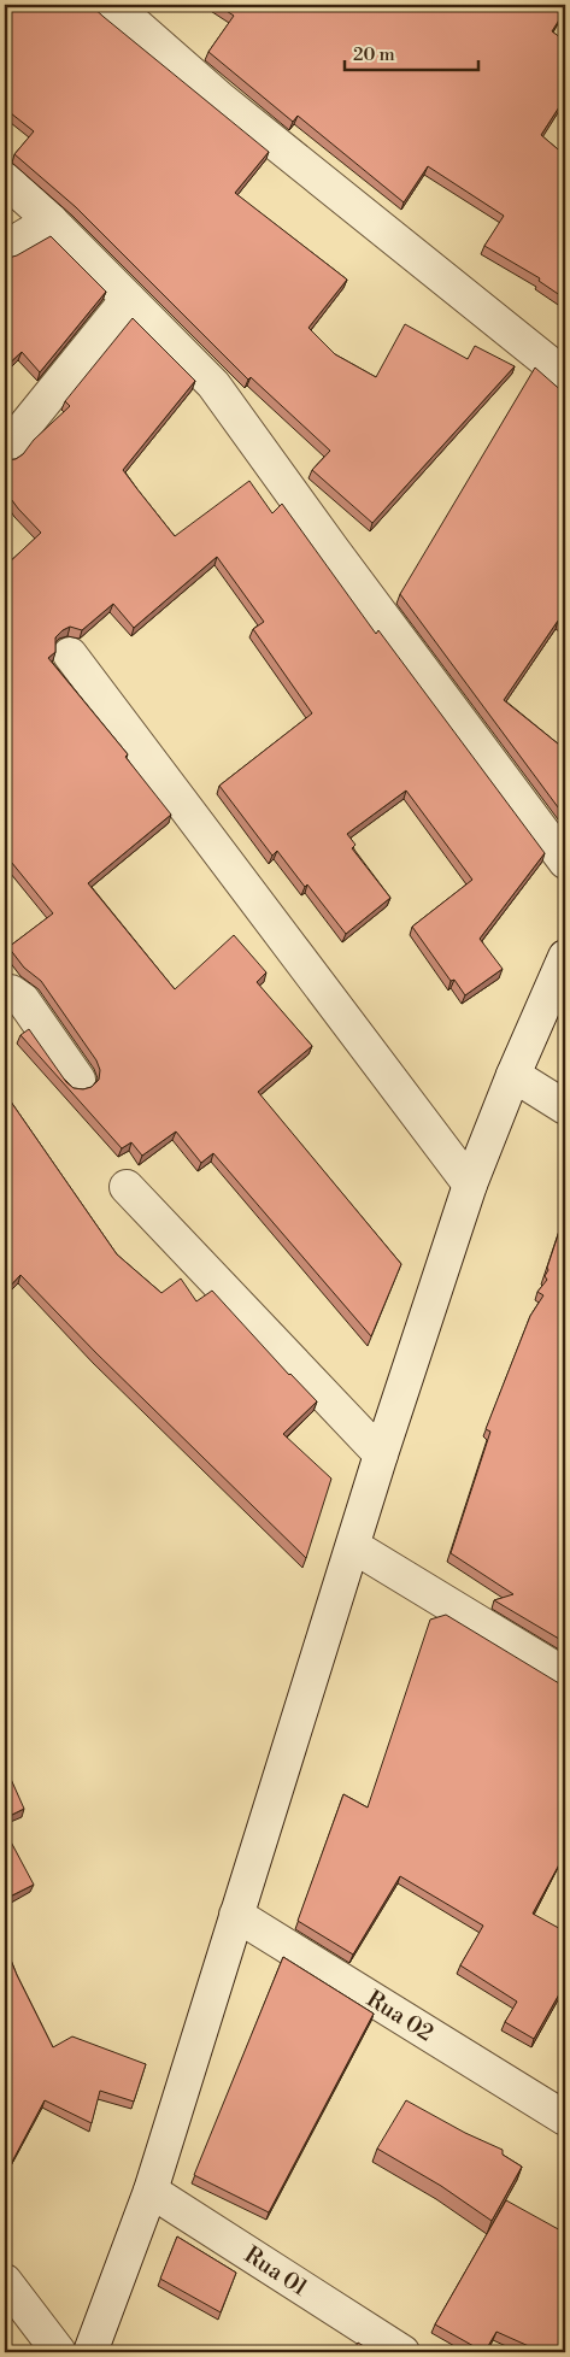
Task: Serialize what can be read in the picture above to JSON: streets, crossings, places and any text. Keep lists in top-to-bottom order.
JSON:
{
  "streets": {
    "street": ["Rua 02", "Rua 01"]
  },
  "scale_bar": "20 m"
}
